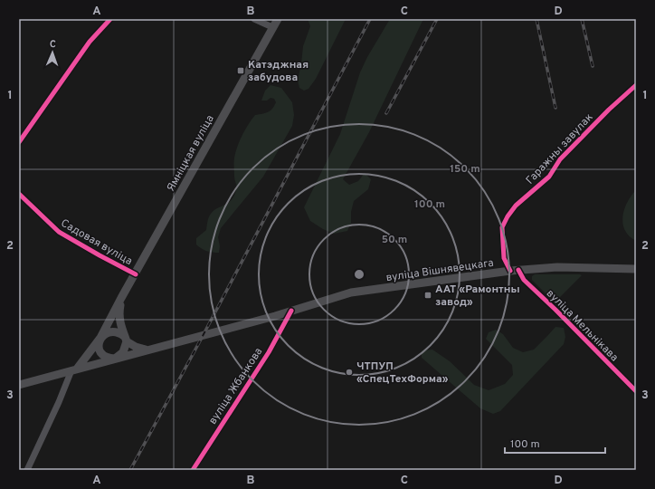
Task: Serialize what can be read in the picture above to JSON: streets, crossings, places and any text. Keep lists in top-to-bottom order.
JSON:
{
  "streets": {
    "main road": ["Ямніцкая вуліца", "вуліца Вішнявецкага"],
    "street": [
      "Гаражны завулак",
      "Садовая вуліца",
      "вуліца Мельнікава",
      "вуліца Жбанкова"
    ]
  },
  "crossings": [
    ["Гаражны завулак", "вуліца Вішнявецкага"],
    ["Гаражны завулак", "вуліца Мельнікава"],
    ["Ямніцкая вуліца", "Садовая вуліца"],
    ["Ямніцкая вуліца", "вуліца Вішнявецкага"],
    ["вуліца Вішнявецкага", "вуліца Мельнікава"],
    ["вуліца Вішнявецкага", "вуліца Жбанкова"]
  ],
  "places": {
    "transit": ["Катэджная забудова", "ААТ «Рамонтны завод»"],
    "other": ["ЧТПУП «СпецТехФорма»"]
  },
  "scale_bar": "100 m",
  "north": "top",
  "grid": {
    "columns": [
      "A",
      "B",
      "C",
      "D"
    ],
    "rows": ["1", "2", "3"]
  },
  "rings": ["150 m", "100 m", "50 m"]
}
